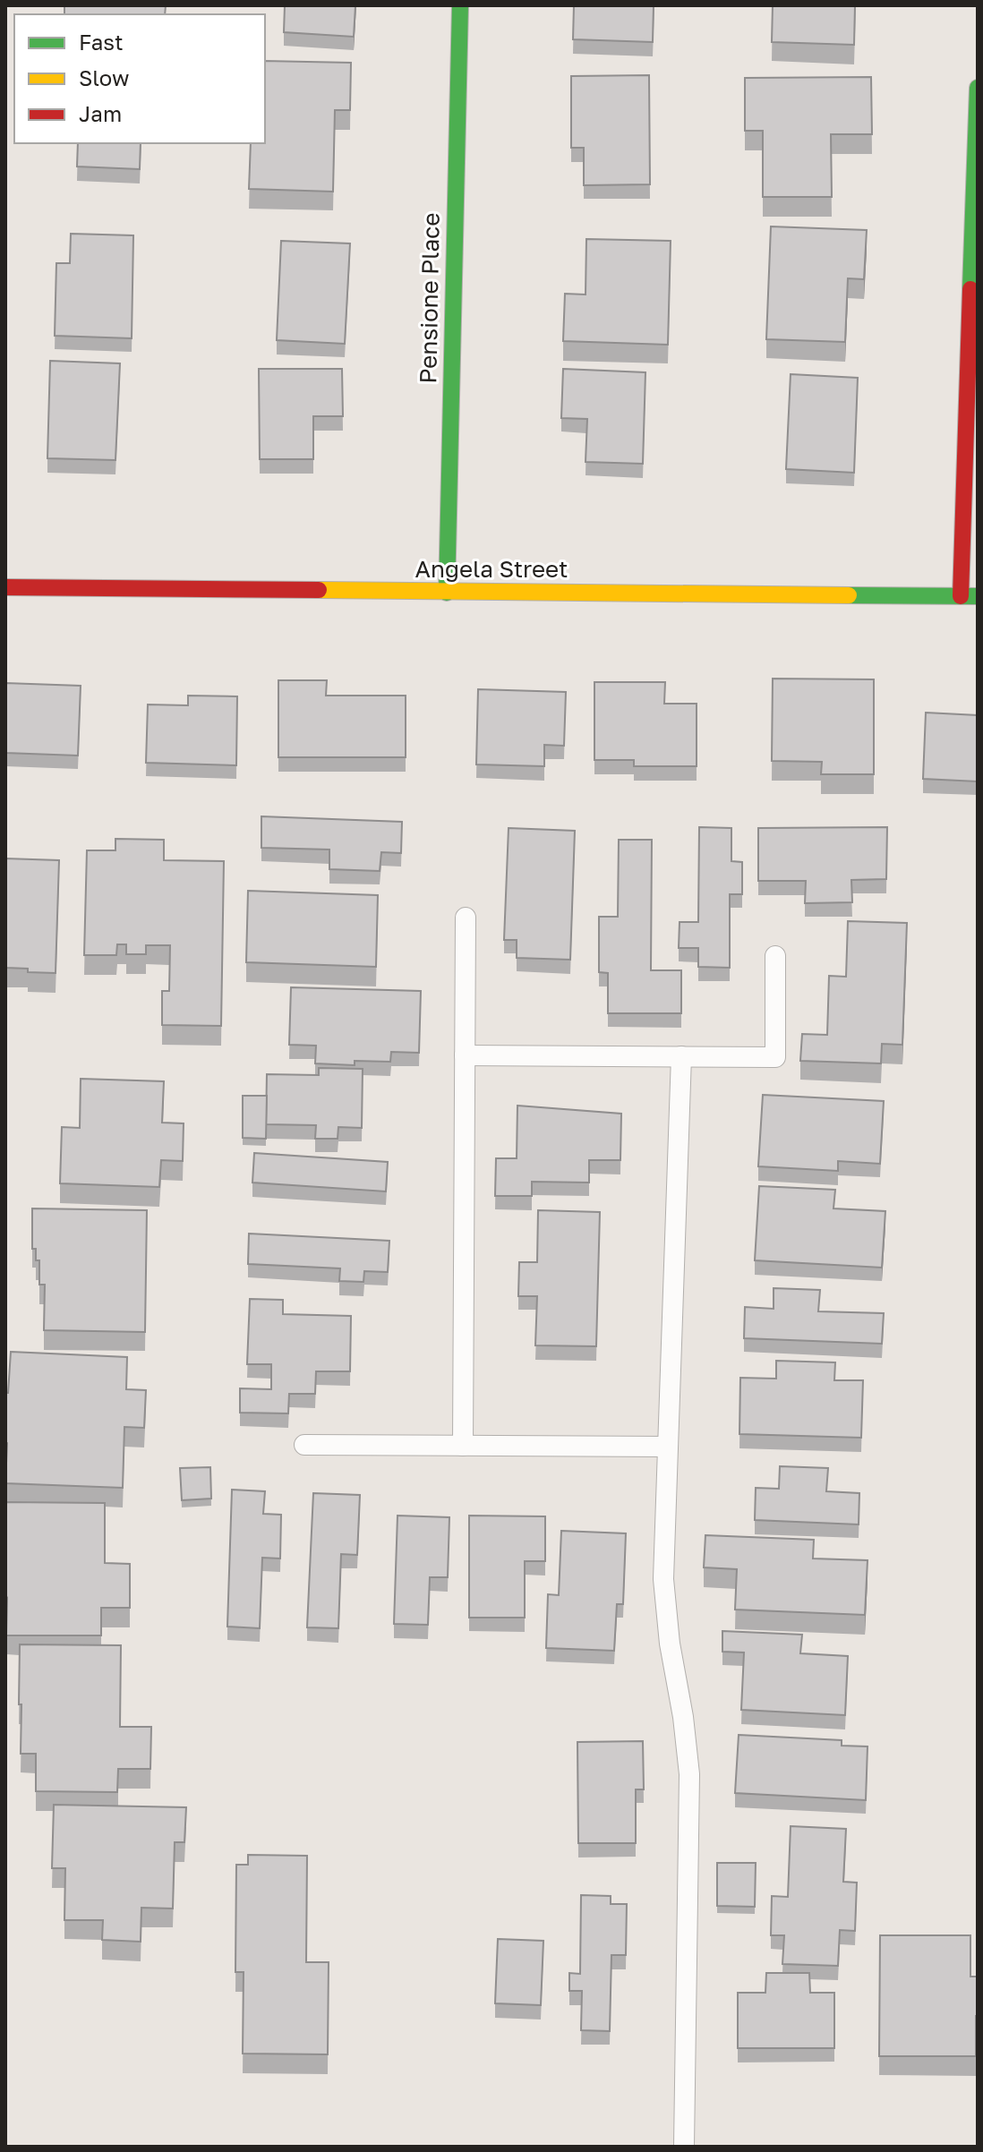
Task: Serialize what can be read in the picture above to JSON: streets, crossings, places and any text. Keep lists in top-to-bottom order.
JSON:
{
  "streets": {
    "street": ["Pensione Place", "Angela Street"]
  },
  "crossings": [
    ["Pensione Place", "Angela Street"]
  ],
  "legend": ["Fast", "Slow", "Jam"]
}
